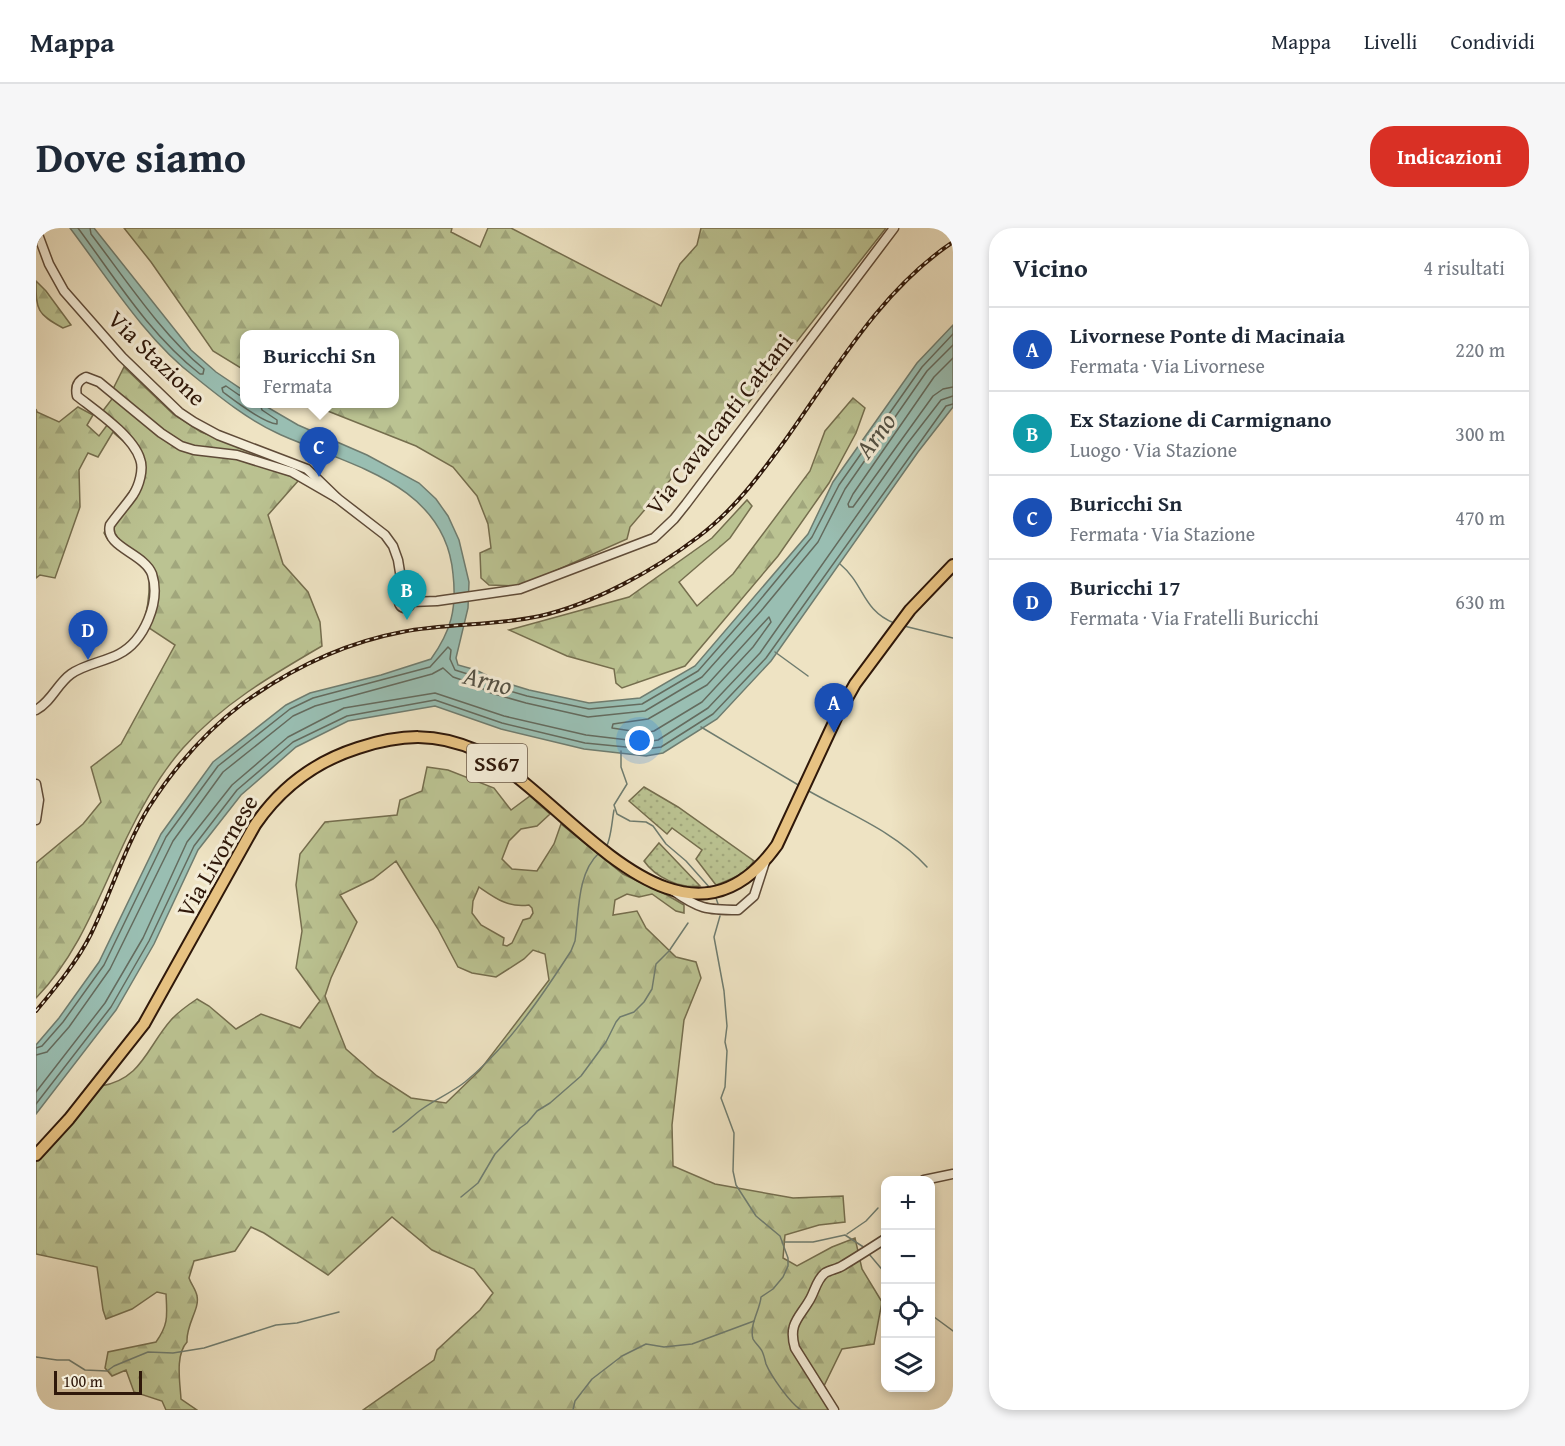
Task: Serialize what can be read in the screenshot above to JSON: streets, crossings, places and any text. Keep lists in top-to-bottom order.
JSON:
{
  "streets": {
    "main road": ["SS67", "Via Livornese"],
    "street": ["Via Stazione", "Via Cavalcanti Cattani"]
  },
  "crossings": [
    ["Via Stazione", "Via Cavalcanti Cattani"]
  ],
  "water": ["Arno"],
  "scale_bar": "100 m",
  "page": {
    "header": "Mappa",
    "nav": ["Mappa", "Livelli", "Condividi"],
    "title": "Dove siamo",
    "buttons": "Indicazioni",
    "heading": ["Vicino", "4 risultati"],
    "list": [
      {
        "mark": "A",
        "name": "Livornese Ponte di Macinaia",
        "note": "Fermata · Via Livornese",
        "value": "220 m"
      },
      {
        "mark": "B",
        "name": "Ex Stazione di Carmignano",
        "note": "Luogo · Via Stazione",
        "value": "300 m"
      },
      {
        "mark": "C",
        "name": "Buricchi Sn",
        "note": "Fermata · Via Stazione",
        "value": "470 m"
      },
      {
        "mark": "D",
        "name": "Buricchi 17",
        "note": "Fermata · Via Fratelli Buricchi",
        "value": "630 m"
      }
    ],
    "popup": ["Buricchi Sn", "Fermata"],
    "pins": [
      "C",
      "B",
      "D",
      "A"
    ],
    "map_buttons": ["+", "−"],
    "scale": "100 m"
  }
}
